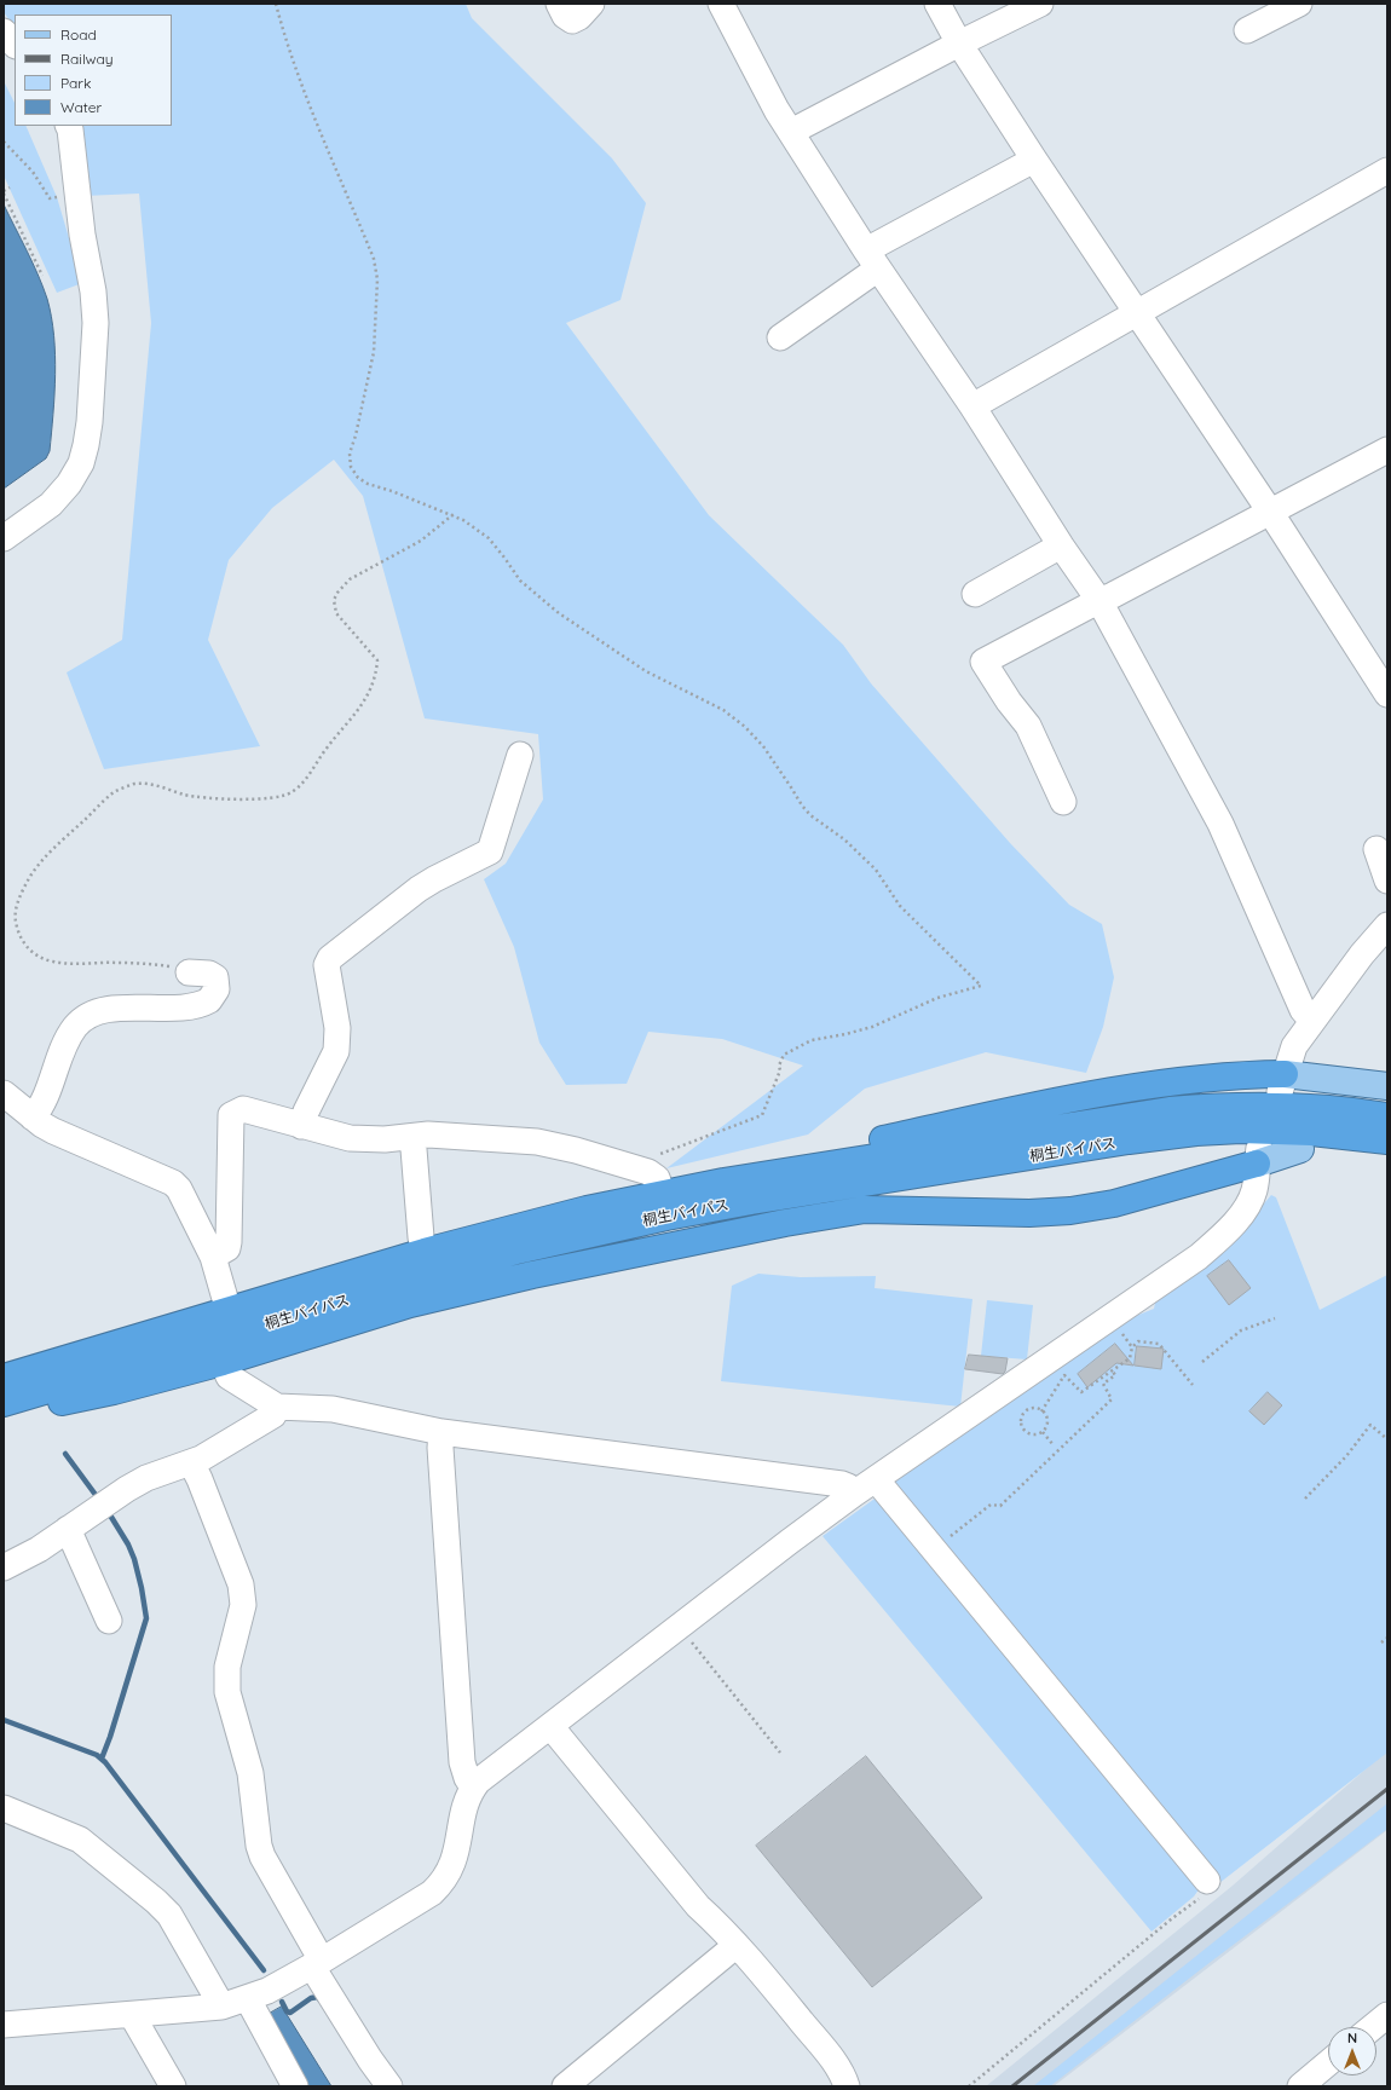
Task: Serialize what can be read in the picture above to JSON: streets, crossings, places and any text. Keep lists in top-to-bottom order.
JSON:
{
  "streets": {
    "highway": ["桐生バイパス"]
  },
  "legend": [
    "Road",
    "Railway",
    "Park",
    "Water"
  ],
  "north": "top"
}
